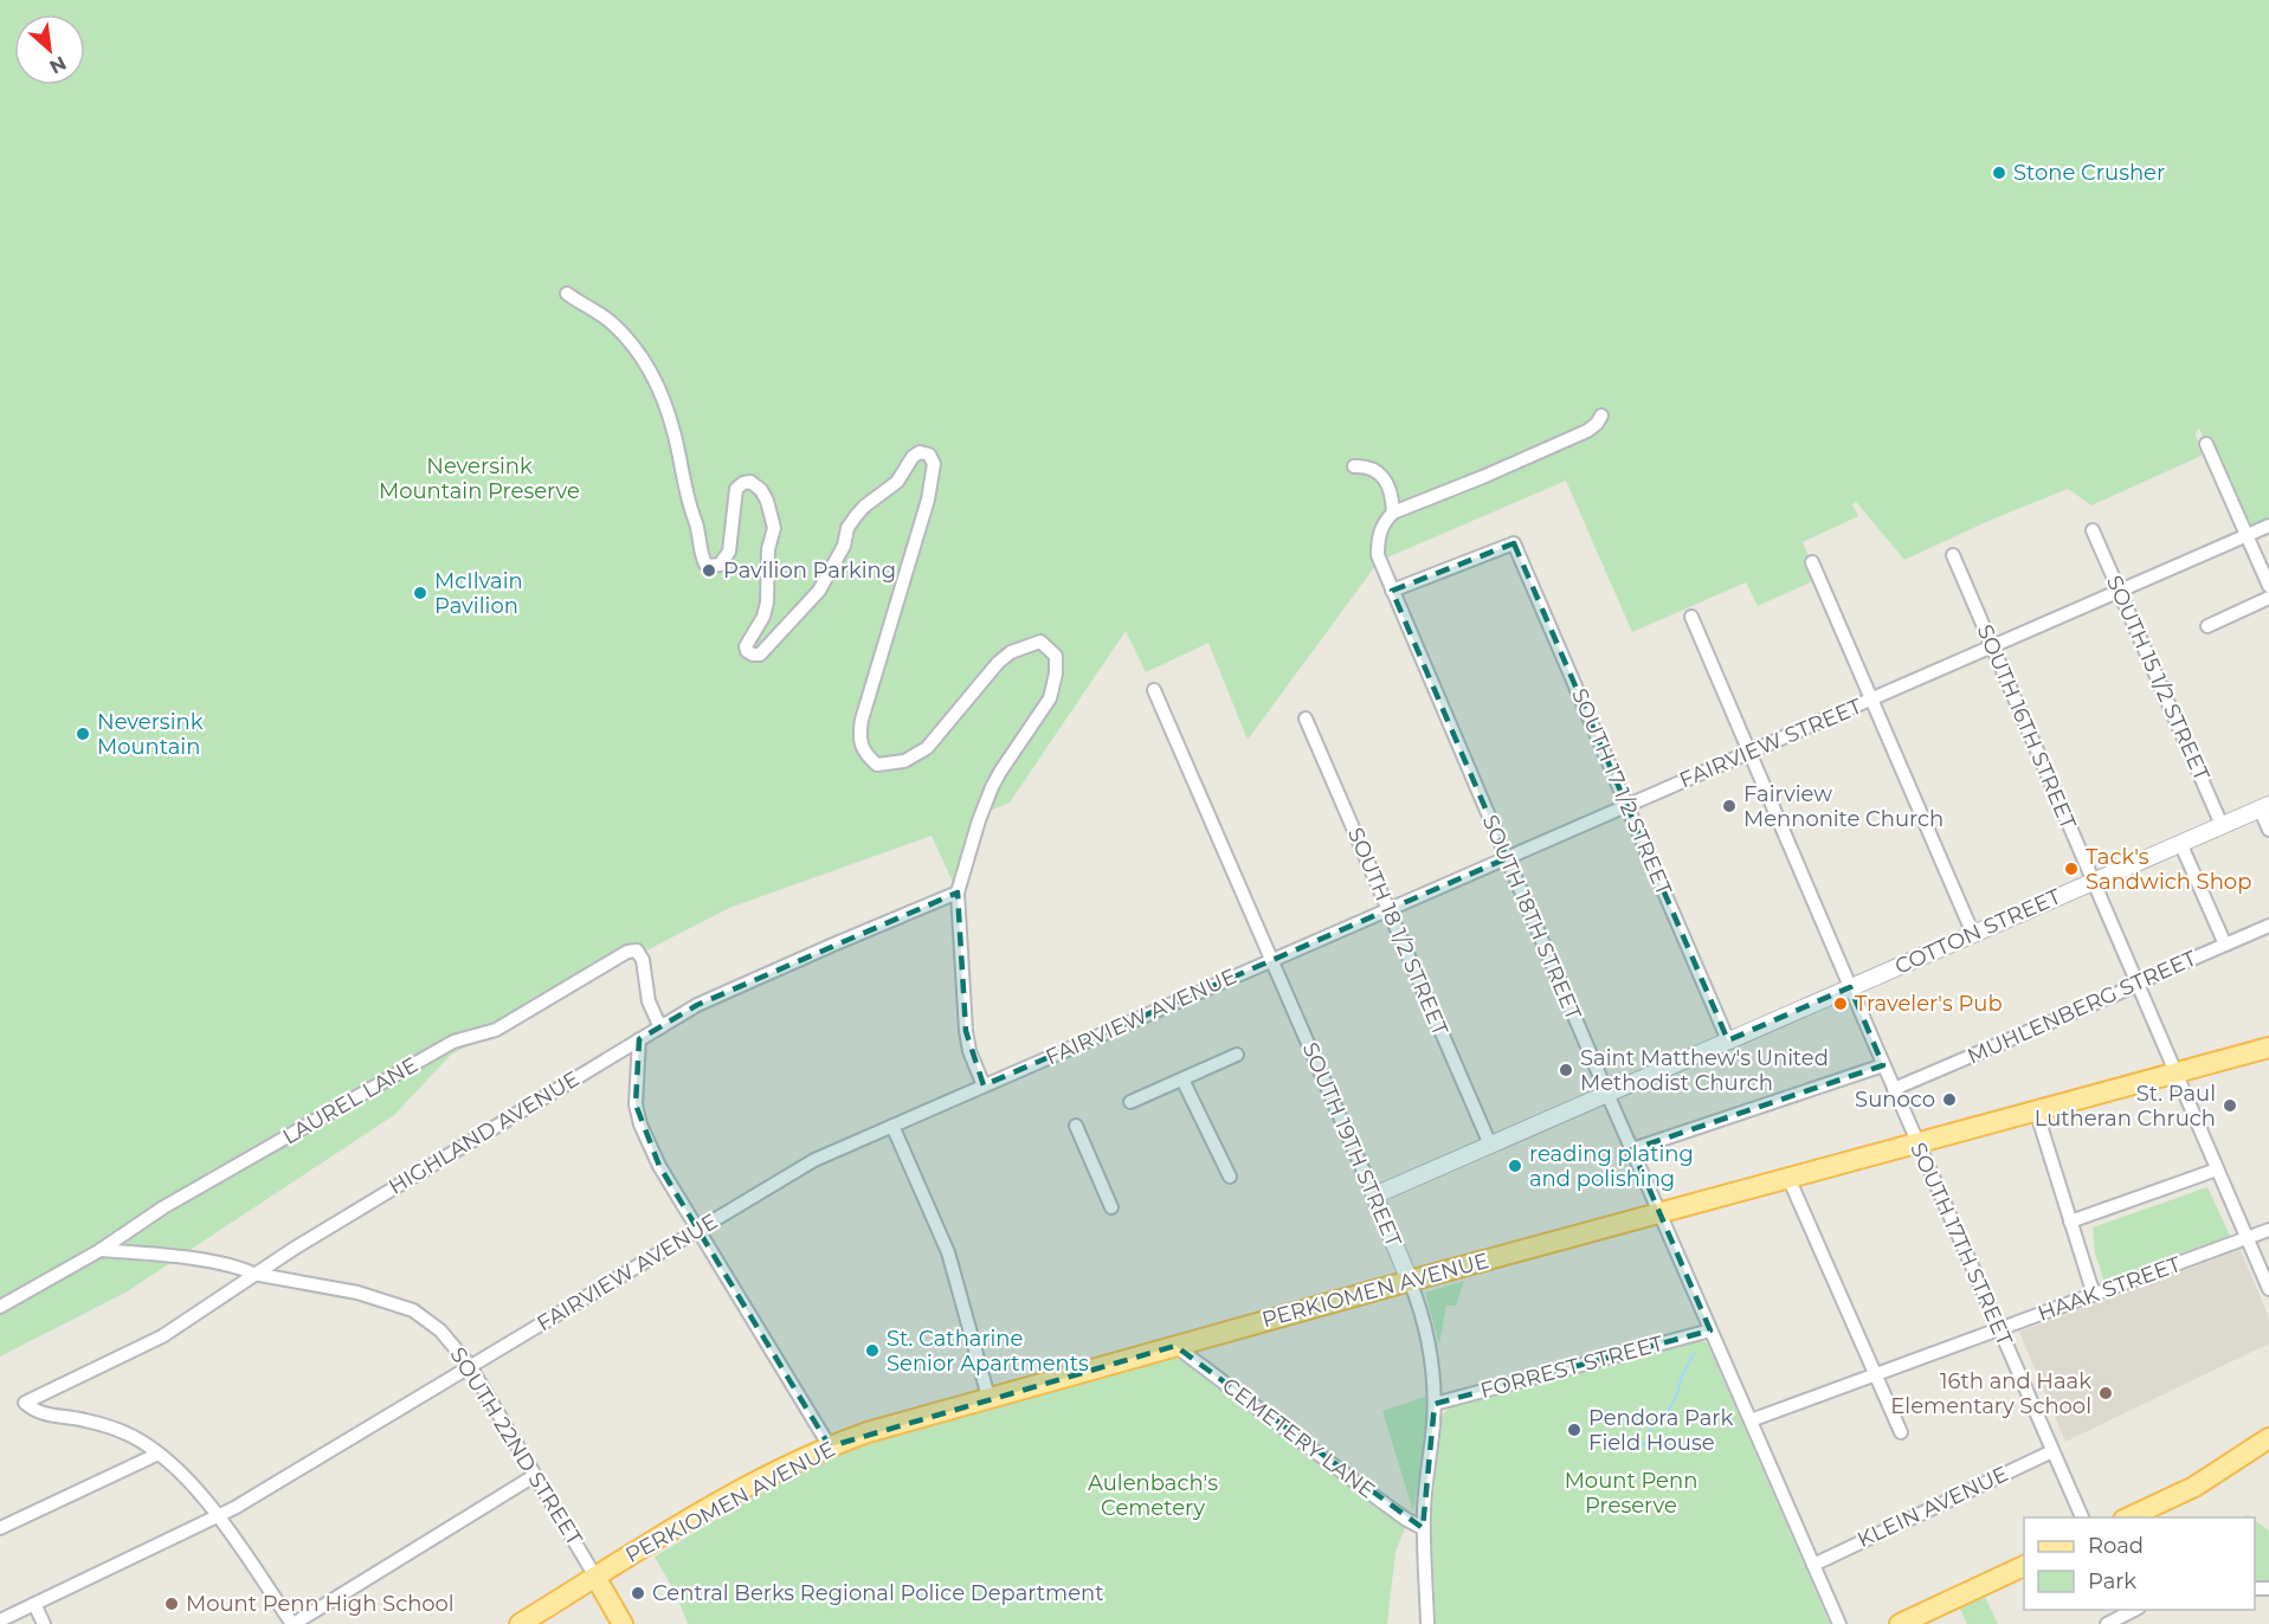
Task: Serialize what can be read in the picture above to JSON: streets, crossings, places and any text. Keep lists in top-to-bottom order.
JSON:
{
  "streets": {
    "main road": ["PERKIOMEN AVENUE"],
    "street": [
      "SOUTH 15 1/2 STREET",
      "SOUTH 16TH STREET",
      "FAIRVIEW STREET",
      "SOUTH 17 1/2 STREET",
      "SOUTH 18TH STREET",
      "SOUTH 18 1/2 STREET",
      "COTTON STREET",
      "MUHLENBERG STREET",
      "FAIRVIEW AVENUE",
      "LAUREL LANE",
      "HIGHLAND AVENUE",
      "SOUTH 19TH STREET",
      "SOUTH 17TH STREET",
      "HAAK STREET",
      "FORREST STREET",
      "CEMETERY LANE",
      "SOUTH 22ND STREET",
      "KLEIN AVENUE"
    ]
  },
  "crossings": [
    ["SOUTH 15 1/2 STREET", "FAIRVIEW STREET"],
    ["SOUTH 15 1/2 STREET", "COTTON STREET"],
    ["SOUTH 16TH STREET", "FAIRVIEW STREET"],
    ["SOUTH 16TH STREET", "COTTON STREET"],
    ["SOUTH 16TH STREET", "MUHLENBERG STREET"],
    ["SOUTH 16TH STREET", "HAAK STREET"],
    ["SOUTH 16TH STREET", "PERKIOMEN AVENUE"],
    ["FAIRVIEW STREET", "SOUTH 17 1/2 STREET"],
    ["FAIRVIEW STREET", "SOUTH 18TH STREET"],
    ["FAIRVIEW STREET", "SOUTH 18 1/2 STREET"],
    ["FAIRVIEW STREET", "FAIRVIEW AVENUE"],
    ["FAIRVIEW STREET", "SOUTH 19TH STREET"],
    ["FAIRVIEW STREET", "SOUTH 17TH STREET"],
    ["SOUTH 17 1/2 STREET", "SOUTH 18TH STREET"],
    ["SOUTH 17 1/2 STREET", "COTTON STREET"],
    ["SOUTH 18TH STREET", "COTTON STREET"],
    ["SOUTH 18TH STREET", "HAAK STREET"],
    ["SOUTH 18TH STREET", "PERKIOMEN AVENUE"],
    ["SOUTH 18TH STREET", "FORREST STREET"],
    ["SOUTH 18TH STREET", "KLEIN AVENUE"],
    ["SOUTH 18 1/2 STREET", "COTTON STREET"],
    ["COTTON STREET", "SOUTH 19TH STREET"],
    ["COTTON STREET", "SOUTH 17TH STREET"],
    ["MUHLENBERG STREET", "SOUTH 17TH STREET"],
    ["FAIRVIEW AVENUE", "SOUTH 19TH STREET"],
    ["FAIRVIEW AVENUE", "SOUTH 22ND STREET"],
    ["LAUREL LANE", "HIGHLAND AVENUE"],
    ["LAUREL LANE", "SOUTH 22ND STREET"],
    ["HIGHLAND AVENUE", "SOUTH 22ND STREET"],
    ["SOUTH 19TH STREET", "PERKIOMEN AVENUE"],
    ["SOUTH 19TH STREET", "FORREST STREET"],
    ["SOUTH 19TH STREET", "CEMETERY LANE"],
    ["SOUTH 17TH STREET", "HAAK STREET"],
    ["SOUTH 17TH STREET", "PERKIOMEN AVENUE"],
    ["SOUTH 17TH STREET", "KLEIN AVENUE"],
    ["PERKIOMEN AVENUE", "CEMETERY LANE"],
    ["PERKIOMEN AVENUE", "SOUTH 22ND STREET"]
  ],
  "parks": ["Neversink Mountain Preserve", "Mount Penn Preserve", "Aulenbach's Cemetery"],
  "places": [
    "Stone Crusher",
    "Pavilion Parking",
    "McIlvain Pavilion",
    "Neversink Mountain",
    "Fairview Mennonite Church",
    "Tack's Sandwich Shop",
    "Traveler's Pub",
    "Saint Matthew's United Methodist Church",
    "Sunoco",
    "St. Paul Lutheran Chruch",
    "reading plating and polishing",
    "St. Catharine Senior Apartments",
    "16th and Haak Elementary School",
    "Pendora Park Field House",
    "Central Berks Regional Police Department",
    "Mount Penn High School"
  ],
  "legend": ["Road", "Park"],
  "north": "bottom right"
}
